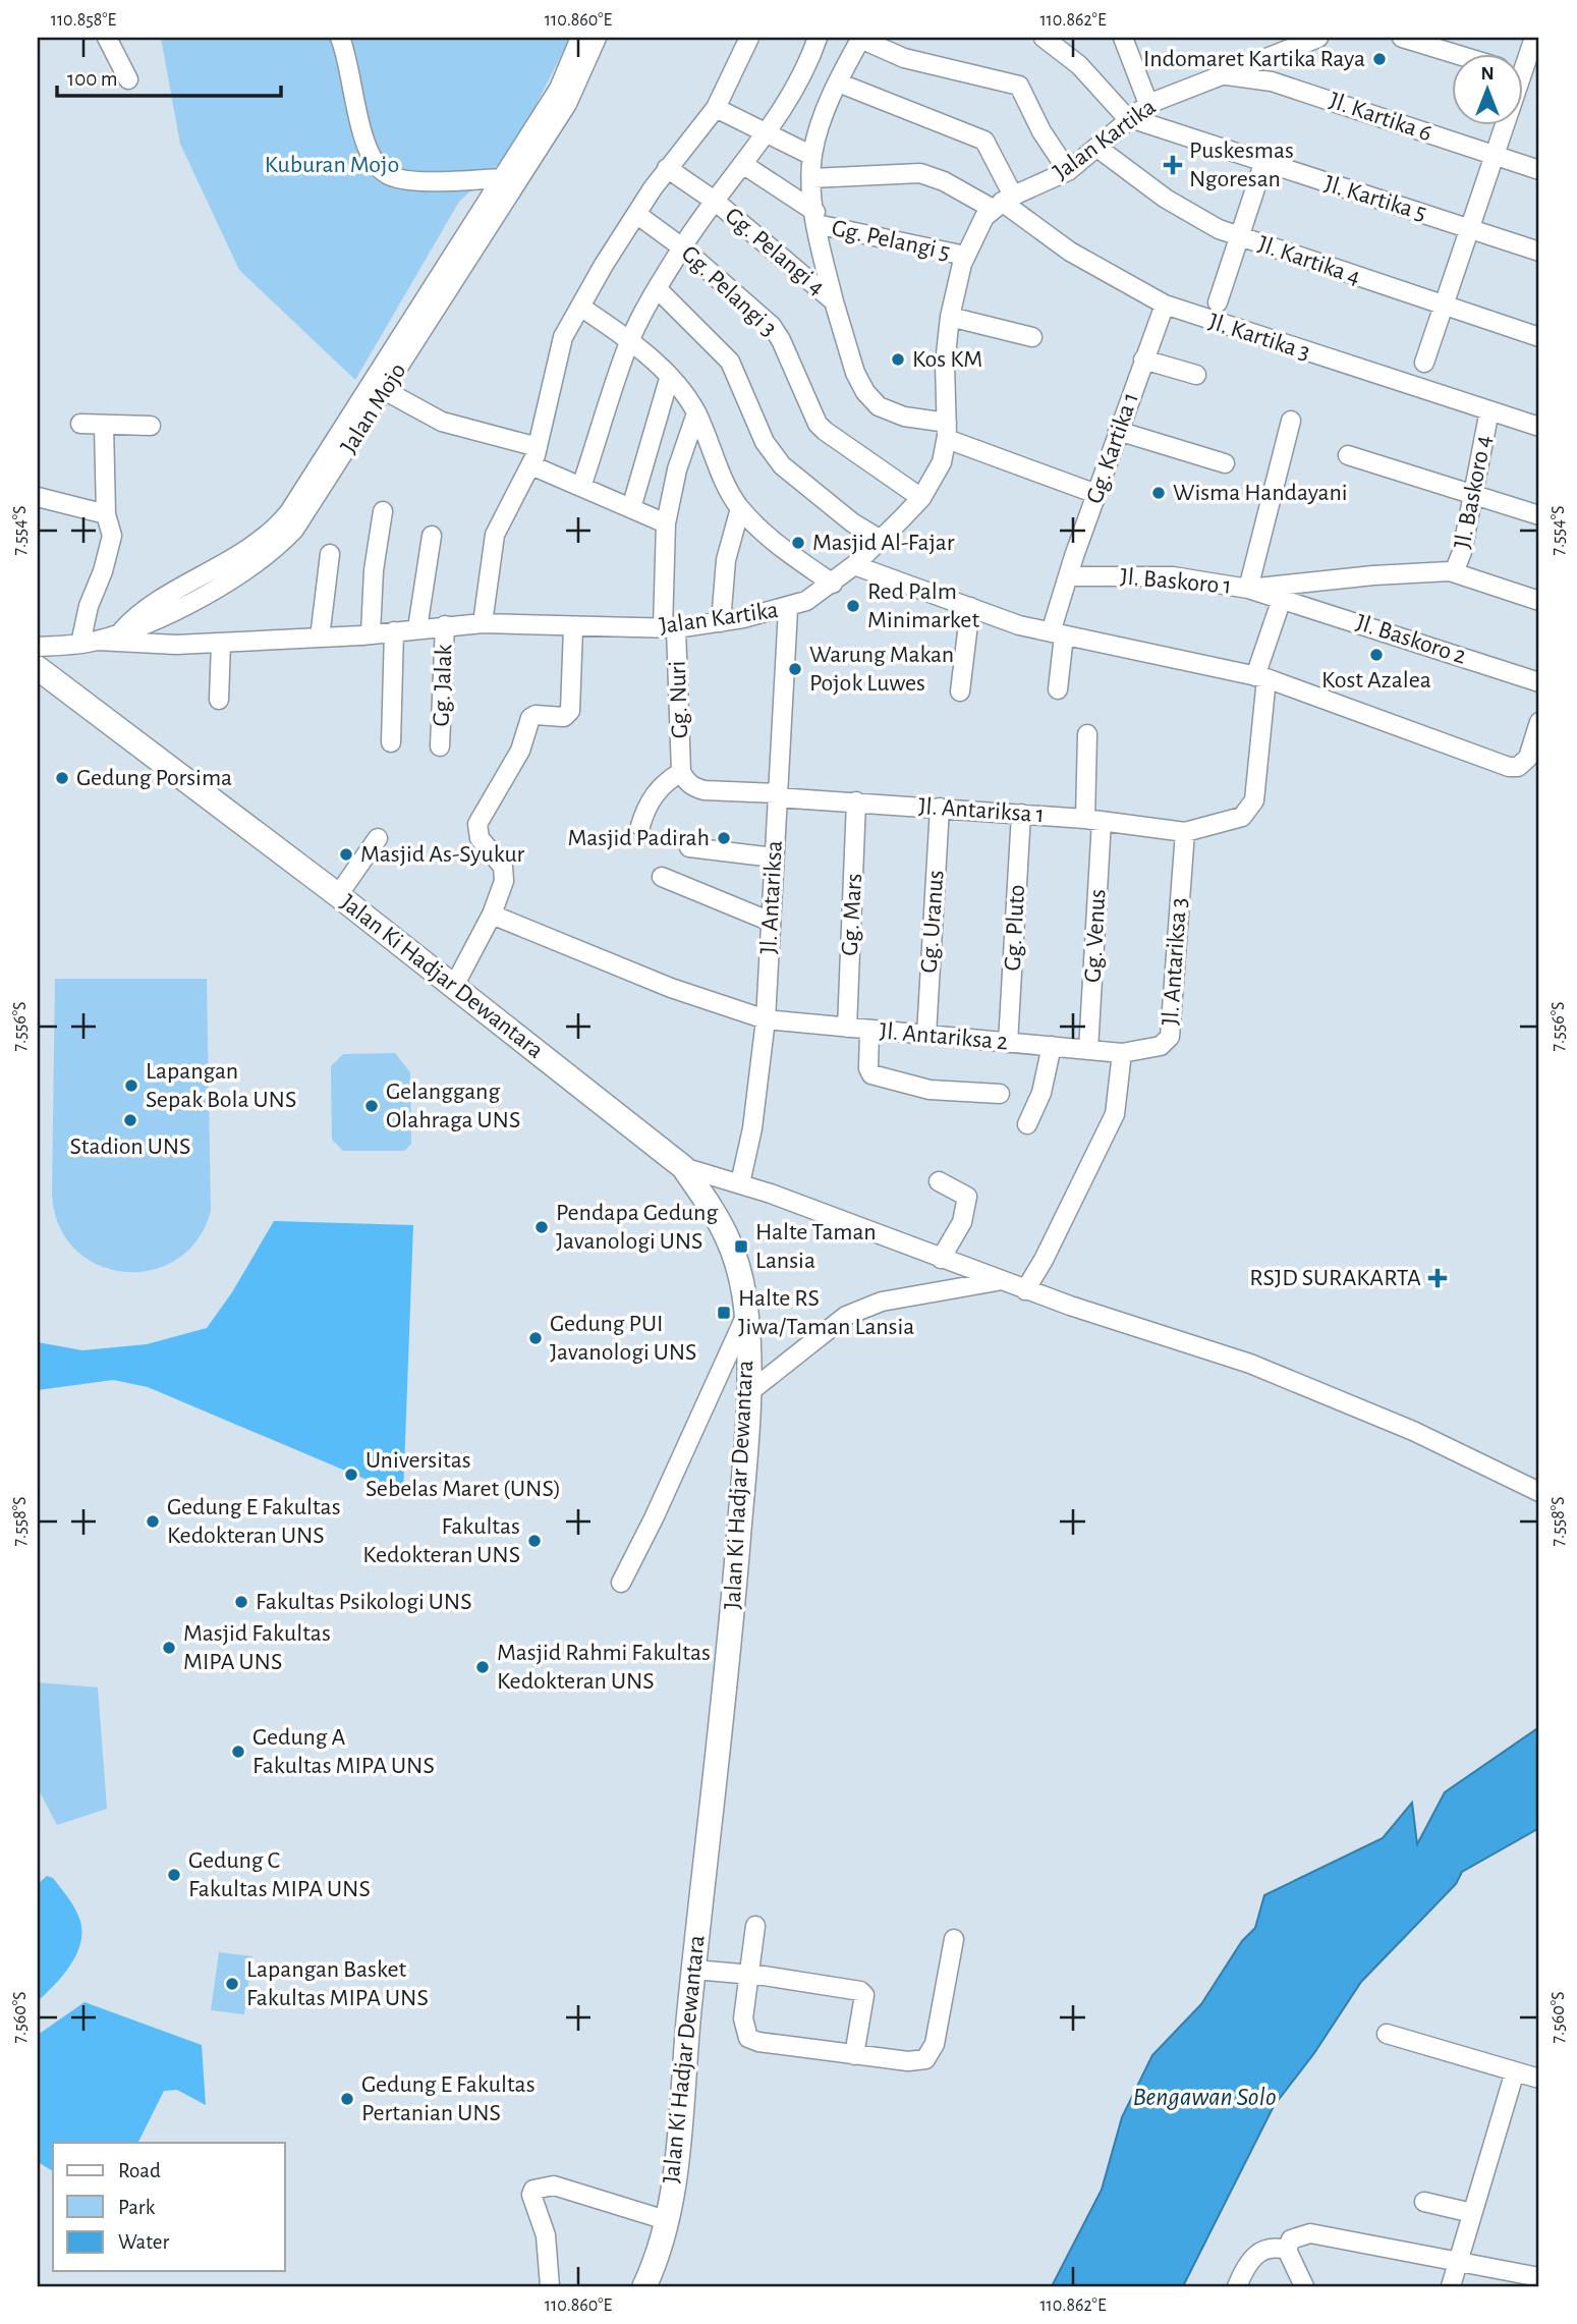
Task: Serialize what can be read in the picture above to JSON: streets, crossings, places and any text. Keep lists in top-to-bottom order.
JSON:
{
  "streets": {
    "main road": ["Jalan Ki Hadjar Dewantara"],
    "street": [
      "Jl. Kartika 6",
      "Jalan Kartika",
      "Jl. Kartika 5",
      "Gg. Pelangi 5",
      "Gg. Pelangi 4",
      "Jl. Kartika 4",
      "Gg. Pelangi 3",
      "Jl. Kartika 3",
      "Jalan Mojo",
      "Gg. Kartika 1",
      "Jl. Baskoro 4",
      "Jl. Baskoro 1",
      "Jl. Baskoro 2",
      "Gg. Jalak",
      "Gg. Nuri",
      "Jl. Antariksa 1",
      "Jl. Antariksa",
      "Gg. Mars",
      "Gg. Uranus",
      "Gg. Pluto",
      "Gg. Venus",
      "Jl. Antariksa 3",
      "Jl. Antariksa 2"
    ]
  },
  "crossings": [
    ["Jl. Kartika 6", "Jalan Kartika"],
    ["Jalan Kartika", "Jl. Kartika 5"],
    ["Jalan Kartika", "Gg. Pelangi 5"],
    ["Jalan Kartika", "Gg. Pelangi 4"],
    ["Jalan Kartika", "Jl. Kartika 4"],
    ["Jalan Kartika", "Gg. Pelangi 3"],
    ["Jalan Kartika", "Jl. Kartika 3"],
    ["Jalan Kartika", "Jalan Mojo"],
    ["Jalan Kartika", "Gg. Jalak"],
    ["Jalan Kartika", "Gg. Nuri"],
    ["Jalan Kartika", "Jl. Antariksa"],
    ["Gg. Pelangi 4", "Gg. Kartika 1"],
    ["Jl. Kartika 3", "Gg. Kartika 1"],
    ["Jl. Kartika 3", "Jl. Baskoro 4"],
    ["Gg. Kartika 1", "Jl. Baskoro 1"],
    ["Jl. Baskoro 1", "Jl. Baskoro 2"],
    ["Gg. Nuri", "Jl. Antariksa 1"],
    ["Jl. Antariksa 1", "Jl. Antariksa"],
    ["Jl. Antariksa 1", "Gg. Mars"],
    ["Jl. Antariksa 1", "Gg. Uranus"],
    ["Jl. Antariksa 1", "Gg. Pluto"],
    ["Jl. Antariksa 1", "Gg. Venus"],
    ["Jl. Antariksa 1", "Jl. Antariksa 3"],
    ["Jl. Antariksa", "Jl. Antariksa 2"],
    ["Gg. Mars", "Jl. Antariksa 2"],
    ["Gg. Uranus", "Jl. Antariksa 2"],
    ["Gg. Pluto", "Jl. Antariksa 2"],
    ["Gg. Venus", "Jl. Antariksa 2"],
    ["Jl. Antariksa 3", "Jl. Antariksa 2"]
  ],
  "water": ["Bengawan Solo"],
  "parks": ["Kuburan Mojo"],
  "places": {
    "other": [
      "Indomaret Kartika Raya",
      "Kos KM",
      "Wisma Handayani",
      "Masjid Al-Fajar",
      "Red Palm Minimarket",
      "Kost Azalea",
      "Warung Makan Pojok Luwes",
      "Gedung Porsima",
      "Masjid Padirah",
      "Masjid As-Syukur",
      "Lapangan Sepak Bola UNS",
      "Gelanggang Olahraga UNS",
      "Stadion UNS",
      "Pendapa Gedung Javanologi UNS",
      "Gedung PUI Javanologi UNS",
      "Universitas Sebelas Maret (UNS)",
      "Gedung E Fakultas Kedokteran UNS",
      "Fakultas Kedokteran UNS",
      "Fakultas Psikologi UNS",
      "Masjid Fakultas MIPA UNS",
      "Masjid Rahmi Fakultas Kedokteran UNS",
      "Gedung A Fakultas MIPA UNS",
      "Gedung C Fakultas MIPA UNS",
      "Lapangan Basket Fakultas MIPA UNS",
      "Gedung E Fakultas Pertanian UNS"
    ],
    "health": ["Puskesmas Ngoresan", "RSJD SURAKARTA"],
    "transit": ["Halte Taman Lansia", "Halte RS Jiwa/Taman Lansia"]
  },
  "legend": ["Road", "Park", "Water"],
  "scale_bar": "100 m",
  "north": "top",
  "coordinates": [
    "110.858°E",
    "110.860°E",
    "110.862°E",
    "7.554°S",
    "7.556°S",
    "7.558°S",
    "7.560°S"
  ]
}
